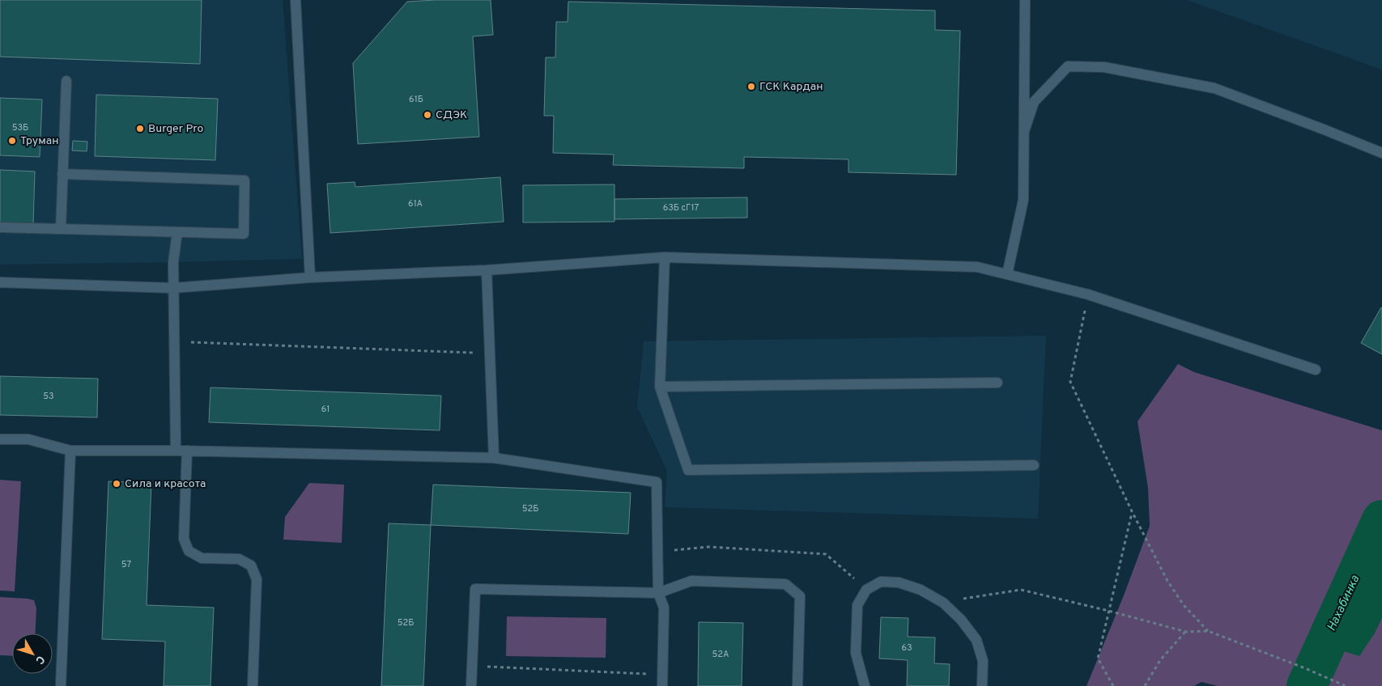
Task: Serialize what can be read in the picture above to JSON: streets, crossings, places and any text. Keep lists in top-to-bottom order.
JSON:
{
  "water": ["Нахабинка"],
  "places": [
    "ГСК Кардан",
    "СДЭК",
    "Burger Pro",
    "Труман",
    "Сила и красота"
  ],
  "house_numbers": [
    "61Б",
    "53Б",
    "61А",
    "63Б сГ17",
    "53",
    "61",
    "52Б",
    "57",
    "52Б",
    "63",
    "52А"
  ],
  "north": "bottom right"
}
